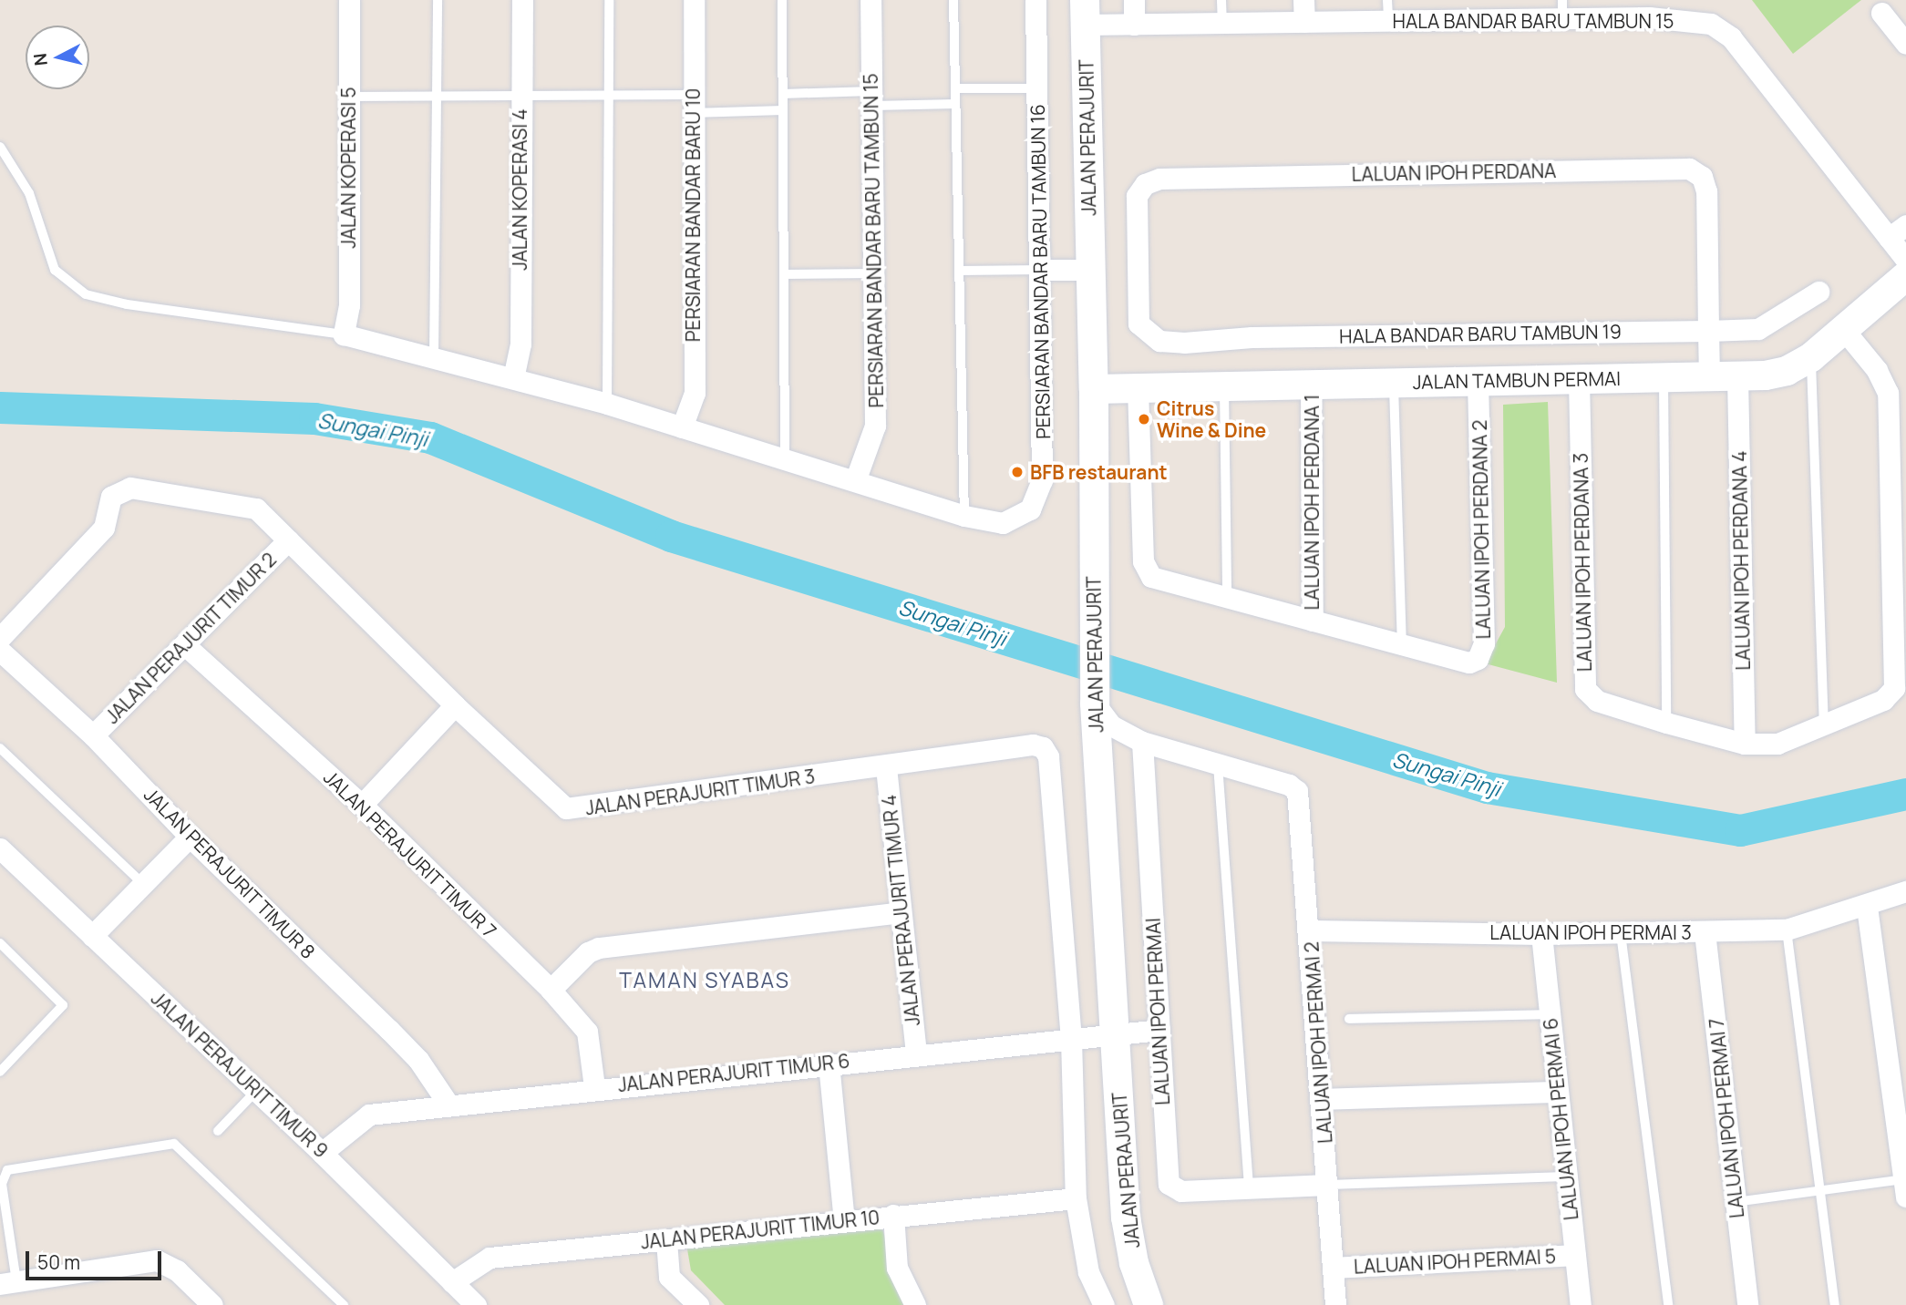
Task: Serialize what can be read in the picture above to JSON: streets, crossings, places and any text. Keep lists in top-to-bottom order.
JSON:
{
  "streets": {
    "street": [
      "HALA BANDAR BARU TAMBUN 15",
      "JALAN PERAJURIT",
      "JALAN KOPERASI 5",
      "LALUAN IPOH PERDANA",
      "JALAN KOPERASI 4",
      "PERSIARAN BANDAR BARU 10",
      "PERSIARAN BANDAR BARU TAMBUN 15",
      "PERSIARAN BANDAR BARU TAMBUN 16",
      "HALA BANDAR BARU TAMBUN 19",
      "JALAN TAMBUN PERMAI",
      "LALUAN IPOH PERDANA 1",
      "LALUAN IPOH PERDANA 2",
      "LALUAN IPOH PERDANA 4",
      "LALUAN IPOH PERDANA 3",
      "JALAN PERAJURIT TIMUR 2",
      "JALAN PERAJURIT TIMUR 3",
      "JALAN PERAJURIT TIMUR 7",
      "JALAN PERAJURIT TIMUR 8",
      "JALAN PERAJURIT TIMUR 4",
      "LALUAN IPOH PERMAI 3",
      "LALUAN IPOH PERMAI",
      "LALUAN IPOH PERMAI 2",
      "JALAN PERAJURIT TIMUR 6",
      "JALAN PERAJURIT TIMUR 9",
      "LALUAN IPOH PERMAI 7",
      "LALUAN IPOH PERMAI 6",
      "JALAN PERAJURIT TIMUR 10",
      "LALUAN IPOH PERMAI 5"
    ]
  },
  "crossings": [
    ["HALA BANDAR BARU TAMBUN 15", "JALAN PERAJURIT"],
    ["JALAN PERAJURIT", "JALAN TAMBUN PERMAI"],
    ["JALAN PERAJURIT", "JALAN PERAJURIT TIMUR 6"],
    ["JALAN KOPERASI 5", "PERSIARAN BANDAR BARU TAMBUN 16"],
    ["LALUAN IPOH PERDANA", "HALA BANDAR BARU TAMBUN 19"],
    ["LALUAN IPOH PERDANA", "JALAN TAMBUN PERMAI"],
    ["JALAN KOPERASI 4", "PERSIARAN BANDAR BARU TAMBUN 16"],
    ["PERSIARAN BANDAR BARU 10", "PERSIARAN BANDAR BARU TAMBUN 16"],
    ["PERSIARAN BANDAR BARU TAMBUN 15", "PERSIARAN BANDAR BARU TAMBUN 16"],
    ["JALAN TAMBUN PERMAI", "LALUAN IPOH PERDANA 1"],
    ["JALAN TAMBUN PERMAI", "LALUAN IPOH PERDANA 2"],
    ["JALAN TAMBUN PERMAI", "LALUAN IPOH PERDANA 4"],
    ["JALAN TAMBUN PERMAI", "LALUAN IPOH PERDANA 3"],
    ["LALUAN IPOH PERDANA 1", "LALUAN IPOH PERDANA 2"],
    ["LALUAN IPOH PERDANA 4", "LALUAN IPOH PERDANA 3"],
    ["JALAN PERAJURIT TIMUR 2", "JALAN PERAJURIT TIMUR 3"],
    ["JALAN PERAJURIT TIMUR 2", "JALAN PERAJURIT TIMUR 7"],
    ["JALAN PERAJURIT TIMUR 2", "JALAN PERAJURIT TIMUR 8"],
    ["JALAN PERAJURIT TIMUR 3", "JALAN PERAJURIT TIMUR 4"],
    ["JALAN PERAJURIT TIMUR 3", "JALAN PERAJURIT TIMUR 6"],
    ["JALAN PERAJURIT TIMUR 7", "JALAN PERAJURIT TIMUR 6"],
    ["JALAN PERAJURIT TIMUR 8", "JALAN PERAJURIT TIMUR 6"],
    ["JALAN PERAJURIT TIMUR 4", "JALAN PERAJURIT TIMUR 6"],
    ["LALUAN IPOH PERMAI 3", "LALUAN IPOH PERMAI 2"],
    ["LALUAN IPOH PERMAI 3", "LALUAN IPOH PERMAI 7"],
    ["LALUAN IPOH PERMAI 3", "LALUAN IPOH PERMAI 6"],
    ["LALUAN IPOH PERMAI", "LALUAN IPOH PERMAI 2"],
    ["LALUAN IPOH PERMAI", "JALAN PERAJURIT TIMUR 6"],
    ["LALUAN IPOH PERMAI 2", "LALUAN IPOH PERMAI 5"],
    ["JALAN PERAJURIT TIMUR 6", "JALAN PERAJURIT TIMUR 9"],
    ["JALAN PERAJURIT TIMUR 9", "JALAN PERAJURIT TIMUR 10"],
    ["LALUAN IPOH PERMAI 6", "LALUAN IPOH PERMAI 5"]
  ],
  "districts": ["TAMAN SYABAS"],
  "water": ["Sungai Pinji"],
  "places": ["Citrus Wine & Dine", "BFB restaurant"],
  "scale_bar": "50 m",
  "north": "left"
}
